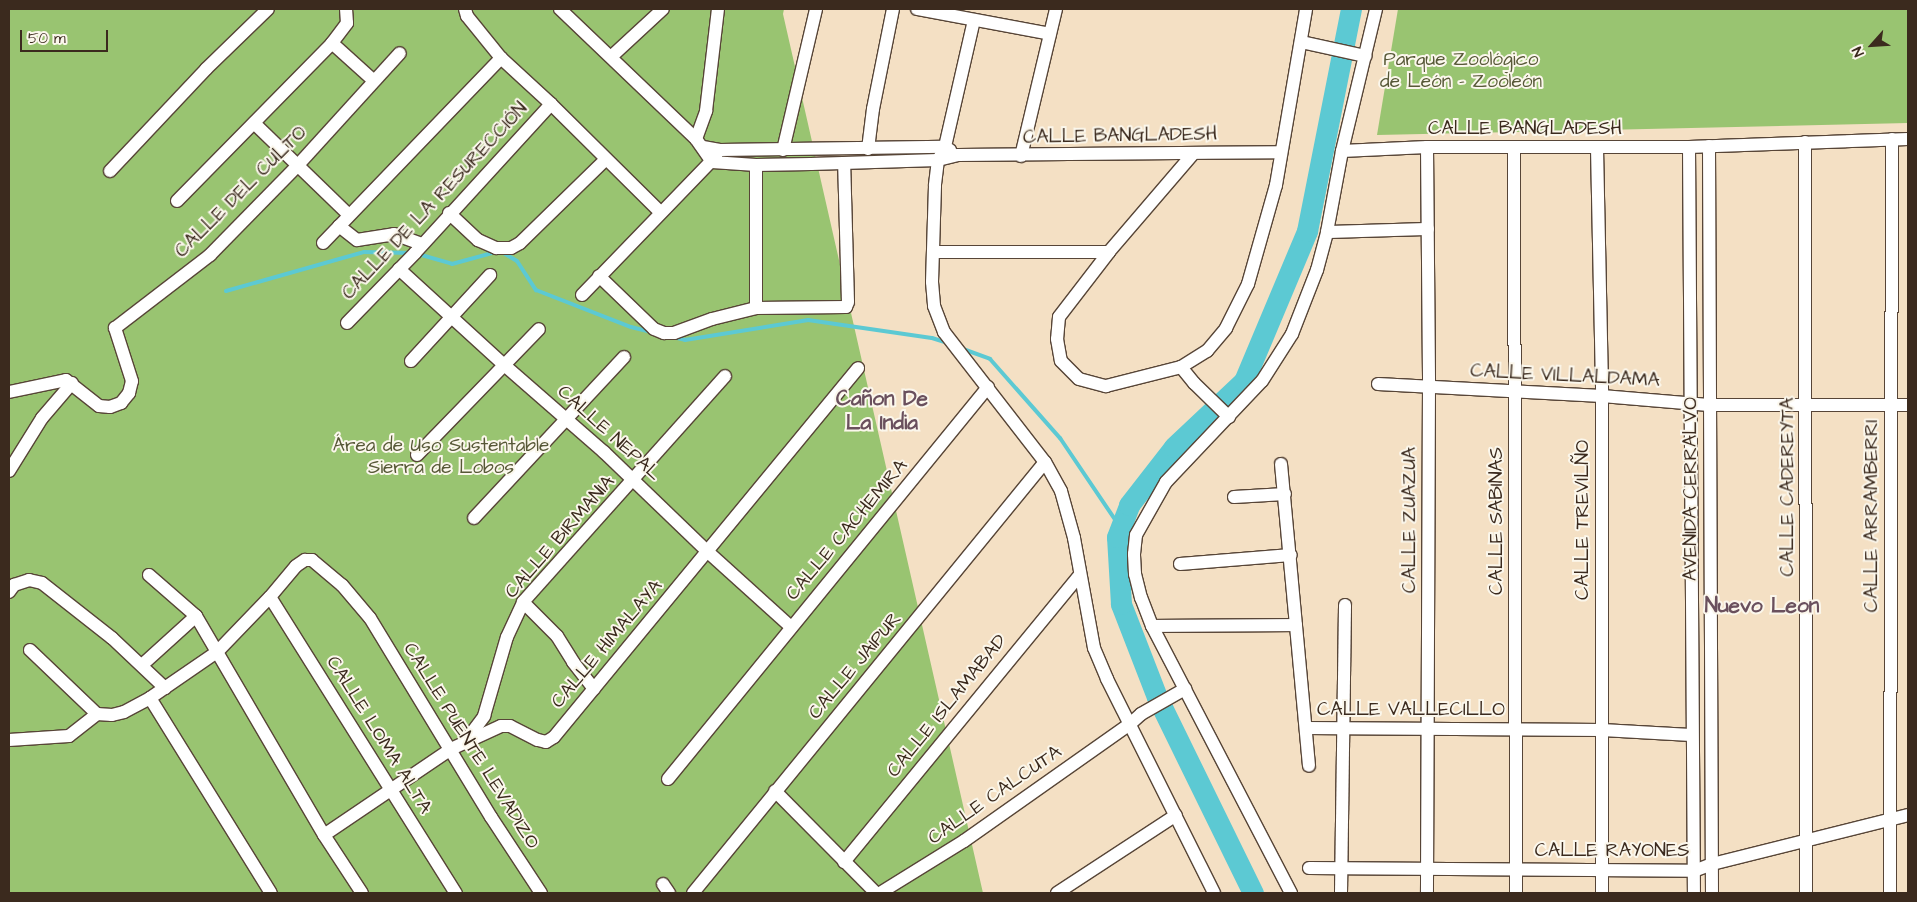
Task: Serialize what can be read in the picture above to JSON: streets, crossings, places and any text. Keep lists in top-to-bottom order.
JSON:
{
  "streets": {
    "street": [
      "CALLE BANGLADESH",
      "CALLE DEL CULTO",
      "CALLE DE LA RESURECCIÓN",
      "CALLE VILLALDAMA",
      "CALLE NEPAL",
      "CALLE CADEREYTA",
      "AVENIDA CERRALVO",
      "CALLE ARRAMBERRI",
      "CALLE ZUAZUA",
      "CALLE TREVILÑO",
      "CALLE SABINAS",
      "CALLE CACHEMIRA",
      "CALLE BIRMANIA",
      "CALLE HIMALAYA",
      "CALLE JAIPUR",
      "CALLE ISLAMABAD",
      "CALLE VALLECILLO",
      "CALLE LOMA ALTA",
      "CALLE PUENTE LEVADIZO",
      "CALLE CALCUTA",
      "CALLE RAYONES"
    ]
  },
  "crossings": [
    ["CALLE BANGLADESH", "CALLE CADEREYTA"],
    ["CALLE BANGLADESH", "AVENIDA CERRALVO"],
    ["CALLE BANGLADESH", "CALLE ARRAMBERRI"],
    ["CALLE BANGLADESH", "CALLE ZUAZUA"],
    ["CALLE BANGLADESH", "CALLE TREVILÑO"],
    ["CALLE BANGLADESH", "CALLE SABINAS"],
    ["CALLE DE LA RESURECCIÓN", "CALLE NEPAL"],
    ["CALLE VILLALDAMA", "CALLE CADEREYTA"],
    ["CALLE VILLALDAMA", "AVENIDA CERRALVO"],
    ["CALLE VILLALDAMA", "CALLE ARRAMBERRI"],
    ["CALLE VILLALDAMA", "CALLE ZUAZUA"],
    ["CALLE VILLALDAMA", "CALLE TREVILÑO"],
    ["CALLE VILLALDAMA", "CALLE SABINAS"],
    ["CALLE NEPAL", "CALLE CACHEMIRA"],
    ["CALLE NEPAL", "CALLE BIRMANIA"],
    ["CALLE NEPAL", "CALLE HIMALAYA"],
    ["CALLE CADEREYTA", "CALLE RAYONES"],
    ["AVENIDA CERRALVO", "CALLE VALLECILLO"],
    ["AVENIDA CERRALVO", "CALLE RAYONES"],
    ["CALLE ARRAMBERRI", "CALLE RAYONES"],
    ["CALLE ZUAZUA", "CALLE VALLECILLO"],
    ["CALLE ZUAZUA", "CALLE RAYONES"],
    ["CALLE TREVILÑO", "CALLE VALLECILLO"],
    ["CALLE TREVILÑO", "CALLE RAYONES"],
    ["CALLE SABINAS", "CALLE VALLECILLO"],
    ["CALLE SABINAS", "CALLE RAYONES"],
    ["CALLE BIRMANIA", "CALLE HIMALAYA"],
    ["CALLE BIRMANIA", "CALLE PUENTE LEVADIZO"],
    ["CALLE HIMALAYA", "CALLE LOMA ALTA"],
    ["CALLE HIMALAYA", "CALLE PUENTE LEVADIZO"],
    ["CALLE LOMA ALTA", "CALLE PUENTE LEVADIZO"]
  ],
  "districts": ["Cañon De La India", "Nuevo Leon"],
  "parks": ["Parque Zoológico de León - Zooleón", "Área de Uso Sustentable Sierra de Lobos"],
  "scale_bar": "50 m",
  "north": "bottom left"
}
